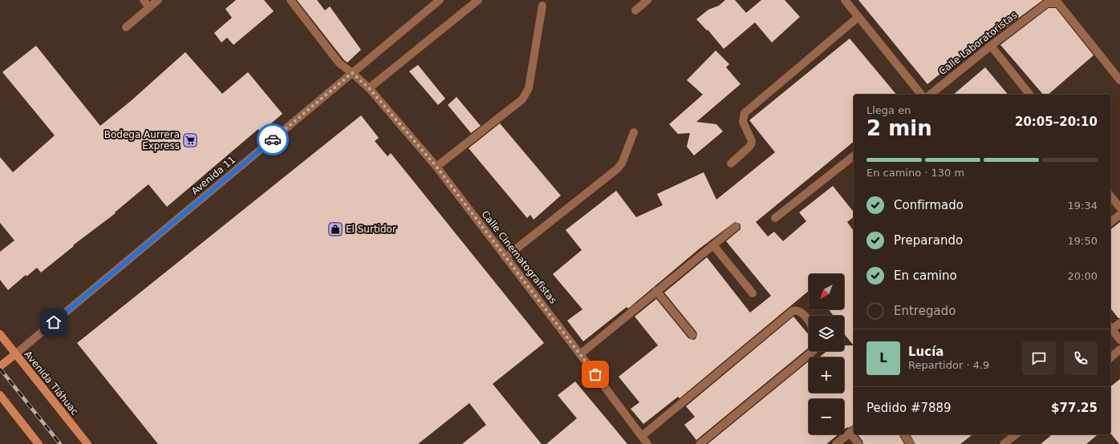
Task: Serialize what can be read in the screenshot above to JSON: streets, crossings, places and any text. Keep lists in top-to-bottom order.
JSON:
{
  "streets": {
    "main road": ["Avenida 11", "Avenida Tláhuac"],
    "street": ["Calle Laboratoristas", "Calle Cinematografistas"]
  },
  "crossings": [
    ["Avenida 11", "Calle Cinematografistas"],
    ["Avenida 11", "Avenida Tláhuac"]
  ],
  "places": {
    "supermarket": ["Bodega Aurrera Express"],
    "shop": ["El Surtidor"]
  },
  "north": "bottom left",
  "page": {
    "heading": ["2 min", "Llega en", "20:05–20:10"],
    "panel": [
      "Lucía",
      "Repartidor · 4.9",
      "Pedido #7889",
      "$77.25"
    ],
    "bar": "En camino · 130 m",
    "list": [
      ["Confirmado", "19:34"],
      ["Preparando", "19:50"],
      ["En camino", "20:00"],
      "Entregado"
    ],
    "map_buttons": ["+", "−"],
    "round": "L"
  }
}
